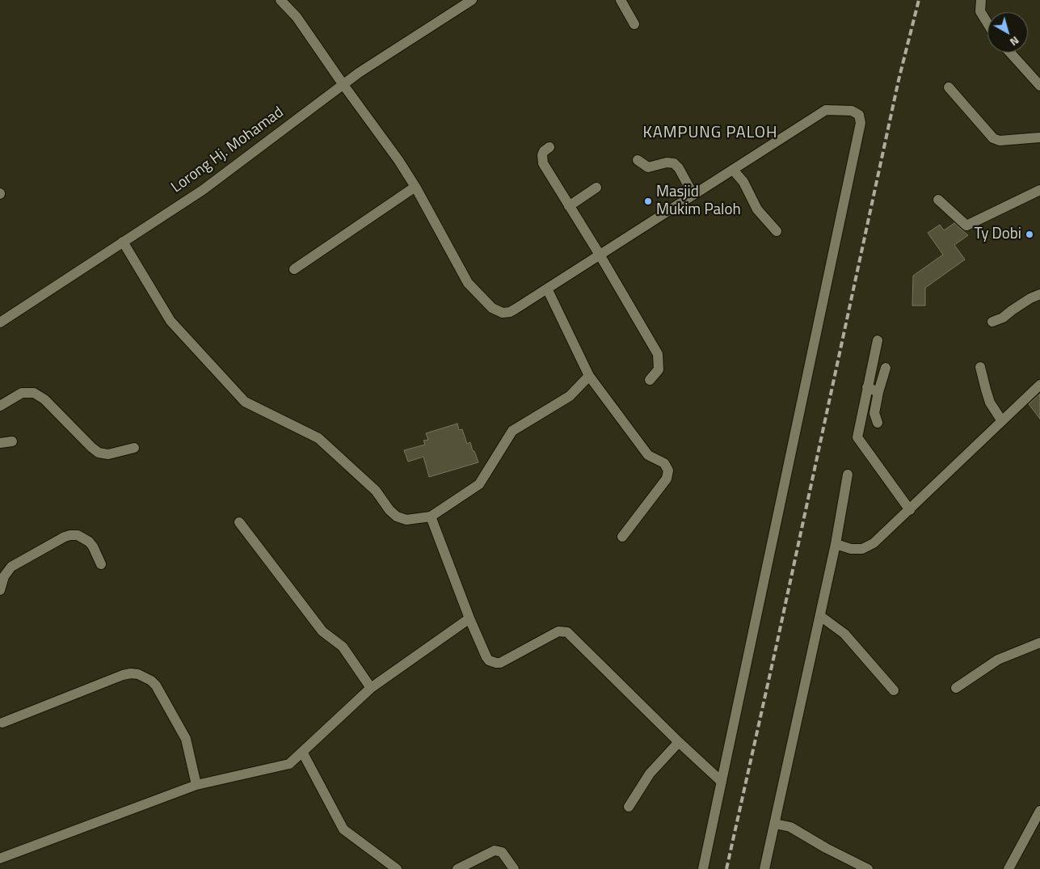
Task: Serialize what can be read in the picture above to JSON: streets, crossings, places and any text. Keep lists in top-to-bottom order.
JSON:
{
  "streets": {
    "street": ["Lorong Hj. Mohamad"]
  },
  "districts": ["KAMPUNG PALOH"],
  "places": ["Masjid Mukim Paloh", "Ty Dobi"],
  "north": "bottom right"
}
